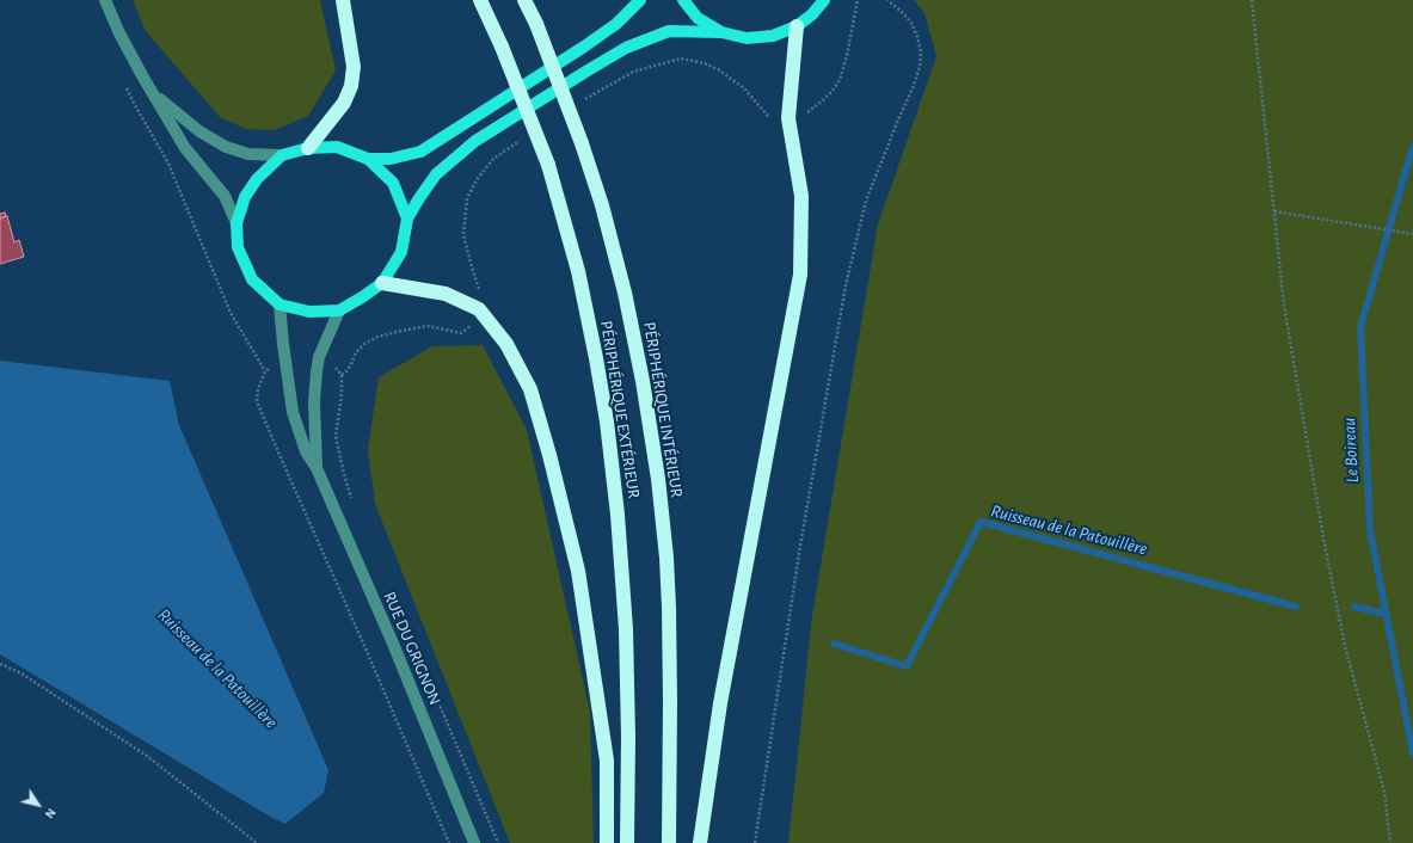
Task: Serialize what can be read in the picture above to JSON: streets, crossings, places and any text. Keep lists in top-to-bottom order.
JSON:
{
  "streets": {
    "highway": ["PÉRIPHÉRIQUE EXTÉRIEUR", "PÉRIPHÉRIQUE INTÉRIEUR"],
    "street": ["RUE DU GRIGNON"]
  },
  "water": ["Le Boireau", "Ruisseau de la Patouillère"],
  "north": "bottom right"
}
